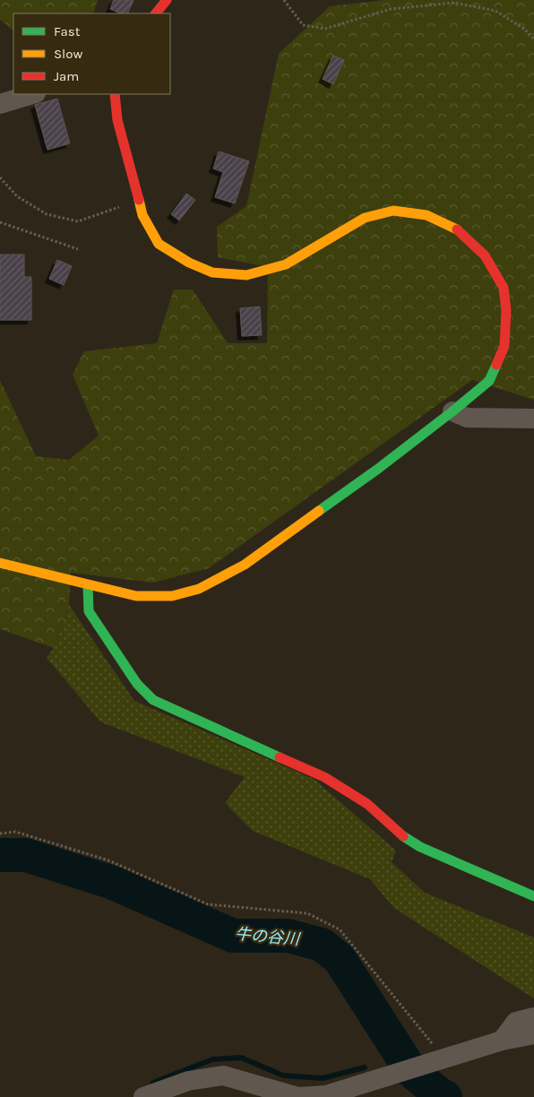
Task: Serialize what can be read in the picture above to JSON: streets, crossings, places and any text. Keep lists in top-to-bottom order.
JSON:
{
  "water": ["牛の谷川"],
  "legend": ["Fast", "Slow", "Jam"]
}
